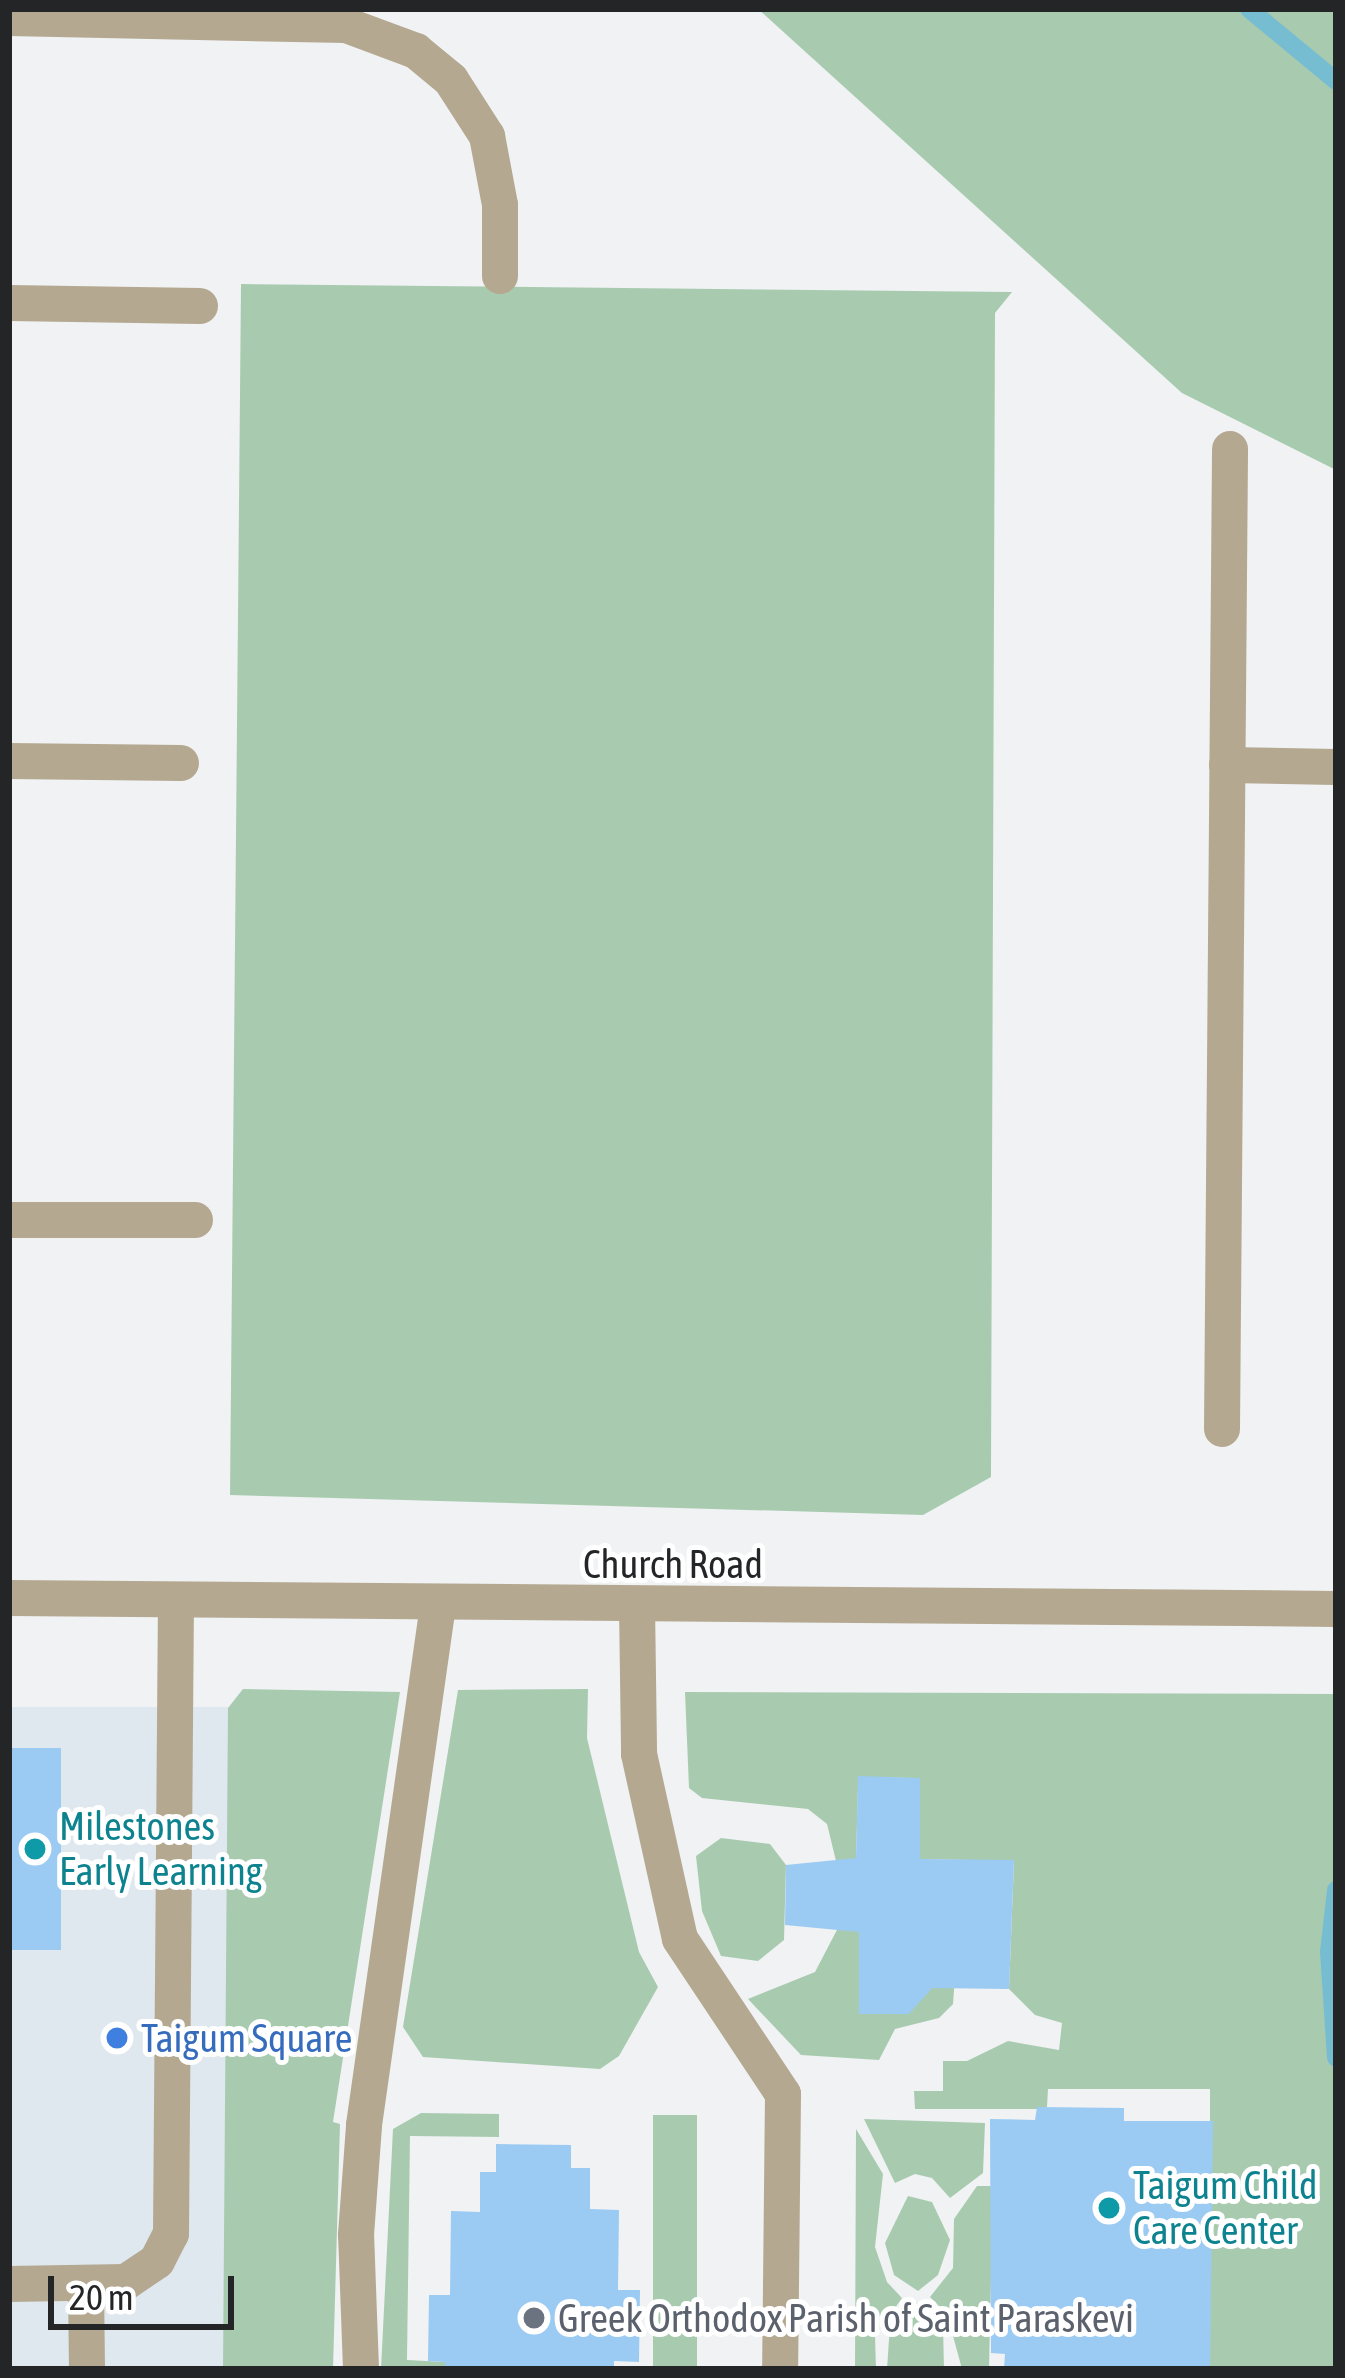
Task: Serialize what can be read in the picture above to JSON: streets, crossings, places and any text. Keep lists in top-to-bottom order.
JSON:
{
  "streets": {
    "street": ["Church Road"]
  },
  "places": [
    "Milestones Early Learning",
    "Taigum Square",
    "Taigum Child Care Center",
    "Greek Orthodox Parish of Saint Paraskevi"
  ],
  "scale_bar": "20 m"
}
